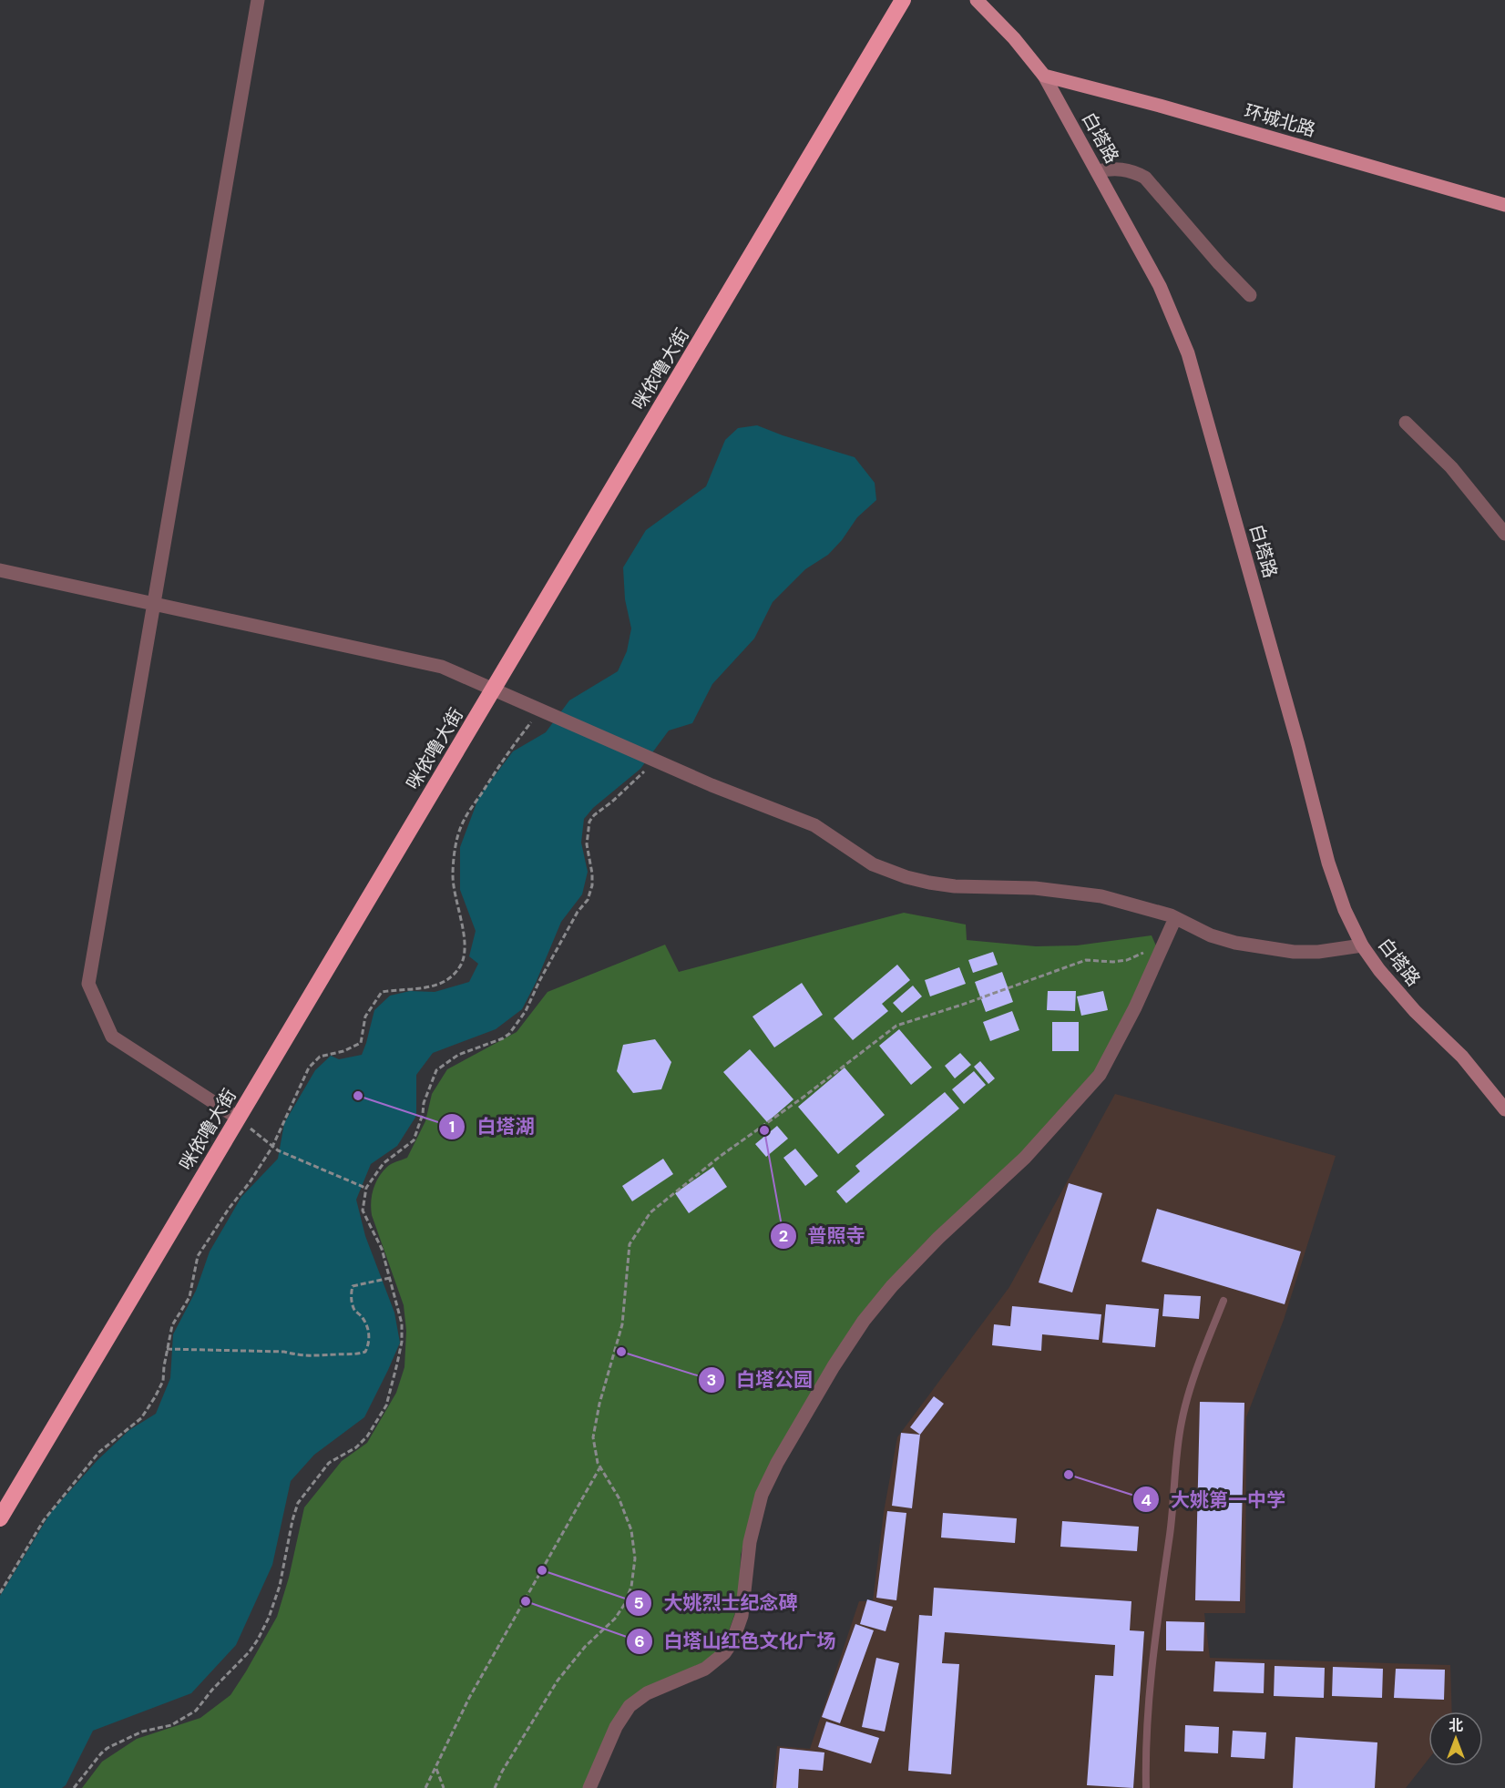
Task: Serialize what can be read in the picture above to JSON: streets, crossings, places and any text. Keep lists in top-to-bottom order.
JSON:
{
  "streets": {
    "highway": ["咪依噜大街"],
    "main road": ["环城北路", "白塔路"]
  },
  "crossings": [
    ["环城北路", "白塔路"]
  ],
  "places": [
    "白塔湖",
    "普照寺",
    "白塔公园",
    "大姚第一中学",
    "大姚烈士纪念碑",
    "白塔山红色文化广场"
  ],
  "north": "top"
}
